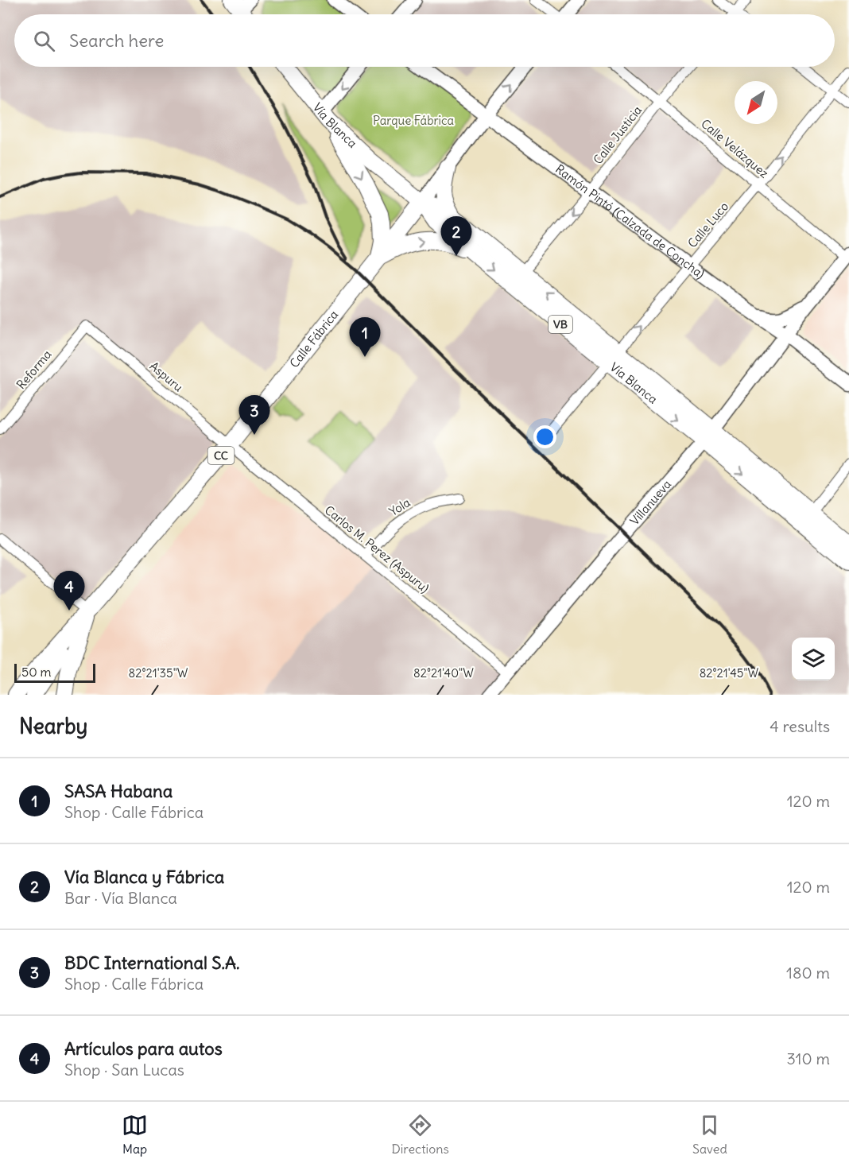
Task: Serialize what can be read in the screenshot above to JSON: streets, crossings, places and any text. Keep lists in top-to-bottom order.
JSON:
{
  "streets": {
    "main road": [
      "Vía Blanca",
      "Ramón Pintó (Calzada de Concha)",
      "VB",
      "Calle Fábrica",
      "CC",
      "Villanueva"
    ],
    "street": [
      "Calle Justicia",
      "Calle Velázquez",
      "Calle Luco",
      "Reforma",
      "Aspuru",
      "Yola",
      "Carlos M. Perez (Aspuru)"
    ]
  },
  "crossings": [
    ["Vía Blanca", "Calle Justicia"],
    ["Vía Blanca", "Calle Luco"],
    ["Vía Blanca", "Calle Fábrica"],
    ["Vía Blanca", "Villanueva"],
    ["Calle Justicia", "Calle Velázquez"],
    ["Calle Justicia", "Ramón Pintó (Calzada de Concha)"],
    ["Calle Velázquez", "Calle Luco"],
    ["Calle Velázquez", "Villanueva"],
    ["Ramón Pintó (Calzada de Concha)", "Calle Luco"],
    ["Ramón Pintó (Calzada de Concha)", "Calle Fábrica"],
    ["Ramón Pintó (Calzada de Concha)", "Villanueva"],
    ["Calle Fábrica", "Aspuru"],
    ["Calle Fábrica", "Carlos M. Perez (Aspuru)"],
    ["Reforma", "Aspuru"],
    ["Aspuru", "Carlos M. Perez (Aspuru)"],
    ["Villanueva", "Carlos M. Perez (Aspuru)"],
    ["Yola", "Carlos M. Perez (Aspuru)"]
  ],
  "one_way": ["Calle Justicia", "Calle Luco"],
  "parks": ["Parque Fábrica"],
  "scale_bar": "50 m",
  "north": "bottom left",
  "page": {
    "search": "Search here",
    "pins": [
      "2",
      "1",
      "3",
      "4"
    ],
    "scale": "50 m",
    "heading": ["Nearby", "4 results"],
    "list": [
      {
        "mark": "1",
        "name": "SASA Habana",
        "note": "Shop · Calle Fábrica",
        "value": "120 m"
      },
      {
        "mark": "2",
        "name": "Vía Blanca y Fábrica",
        "note": "Bar · Vía Blanca",
        "value": "120 m"
      },
      {
        "mark": "3",
        "name": "BDC International S.A.",
        "note": "Shop · Calle Fábrica",
        "value": "180 m"
      },
      {
        "mark": "4",
        "name": "Artículos para autos",
        "note": "Shop · San Lucas",
        "value": "310 m"
      }
    ],
    "nav": ["Map", "Directions", "Saved"]
  },
  "coordinates": ["82°21'35\"W", "82°21'40\"W", "82°21'45\"W"]
}
